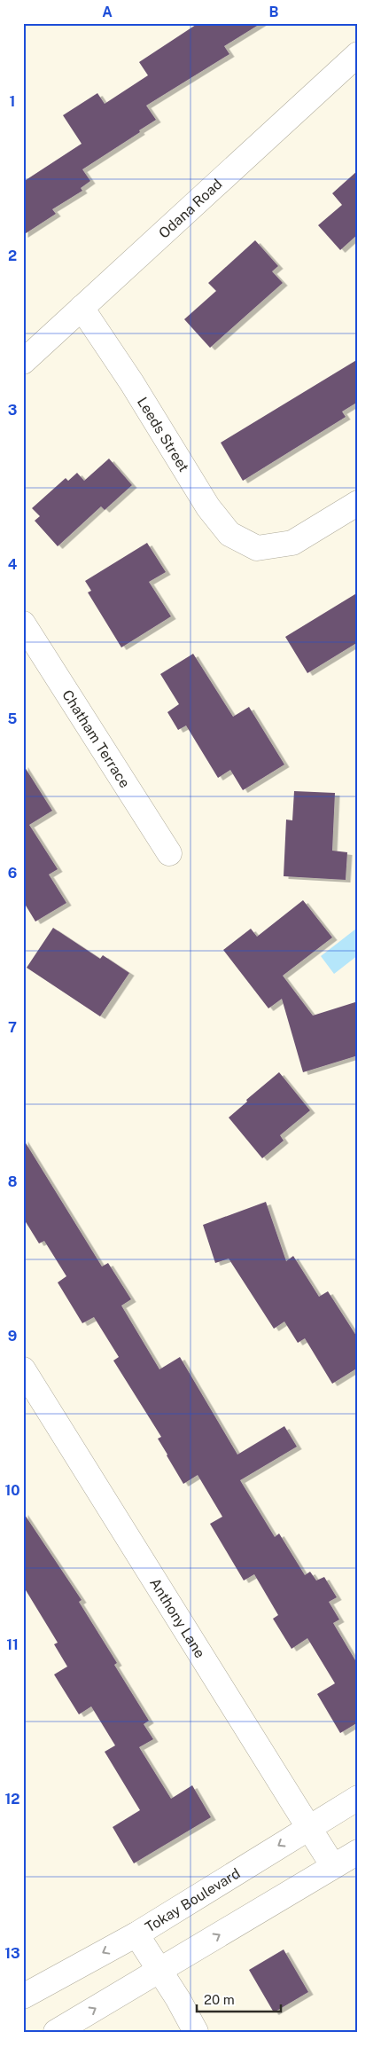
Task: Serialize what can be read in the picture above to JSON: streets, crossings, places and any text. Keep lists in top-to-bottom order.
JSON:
{
  "streets": {
    "street": [
      "Odana Road",
      "Leeds Street",
      "Chatham Terrace",
      "Anthony Lane",
      "Tokay Boulevard"
    ]
  },
  "crossings": [
    ["Odana Road", "Leeds Street"],
    ["Anthony Lane", "Tokay Boulevard"]
  ],
  "scale_bar": "20 m",
  "grid": {
    "columns": ["A", "B"],
    "rows": [
      "1",
      "2",
      "3",
      "4",
      "5",
      "6",
      "7",
      "8",
      "9",
      "10",
      "11",
      "12",
      "13"
    ]
  }
}
